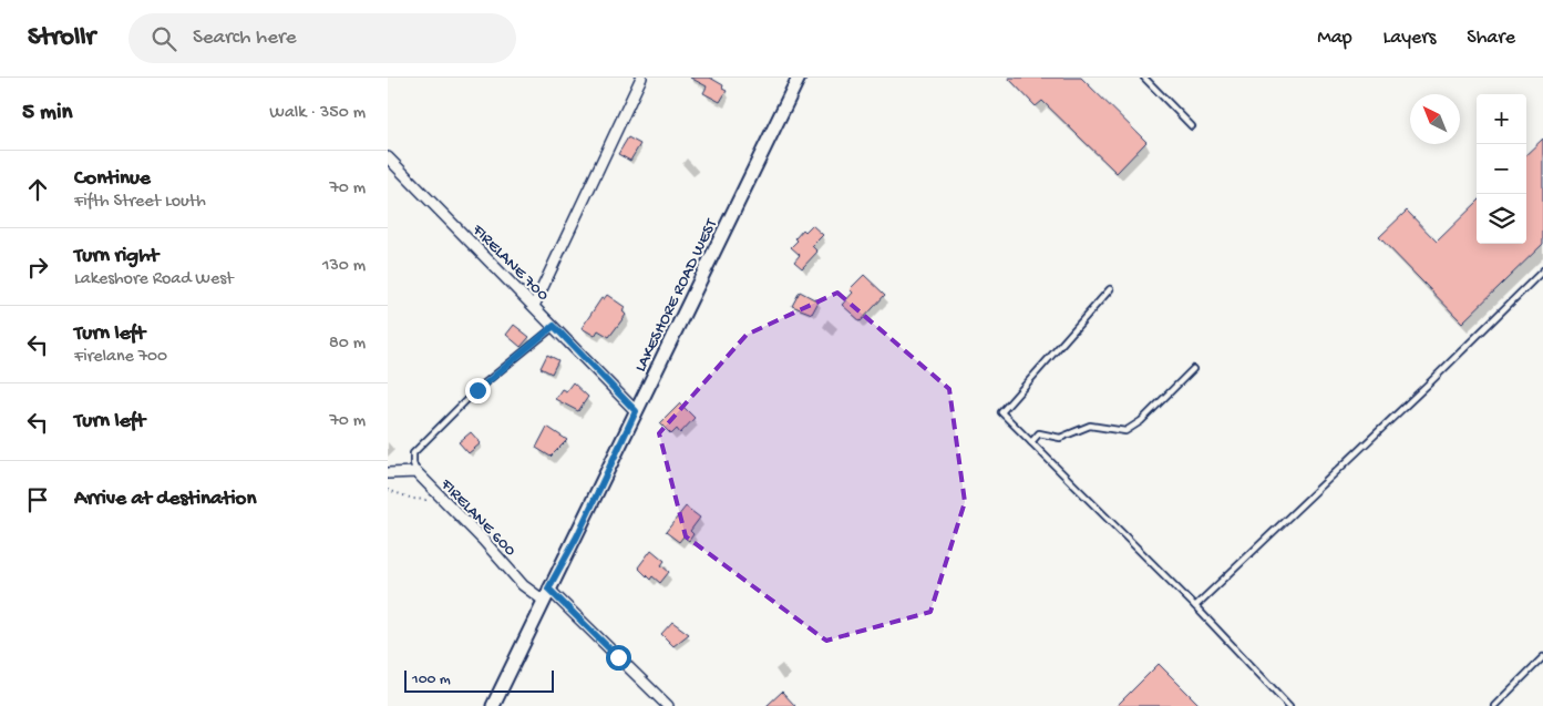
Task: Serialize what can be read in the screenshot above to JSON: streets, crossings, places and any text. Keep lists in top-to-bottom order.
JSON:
{
  "streets": {
    "main road": ["LAKESHORE ROAD WEST"],
    "street": ["FIRELANE 700", "FIRELANE 600"]
  },
  "crossings": [
    ["FIRELANE 700", "LAKESHORE ROAD WEST"],
    ["LAKESHORE ROAD WEST", "FIRELANE 600"]
  ],
  "scale_bar": "100 m",
  "north": "top left",
  "page": {
    "header": "Strollr",
    "search": "Search here",
    "nav": ["Map", "Layers", "Share"],
    "heading": ["5 min", "Walk · 350 m"],
    "map_buttons": ["+", "−"],
    "list": [
      ["Continue", "Fifth Street Louth", "70 m"],
      ["Turn right", "Lakeshore Road West", "130 m"],
      ["Turn left", "Firelane 700", "80 m"],
      ["Turn left", "70 m"],
      "Arrive at destination"
    ],
    "scale": "100 m"
  }
}
